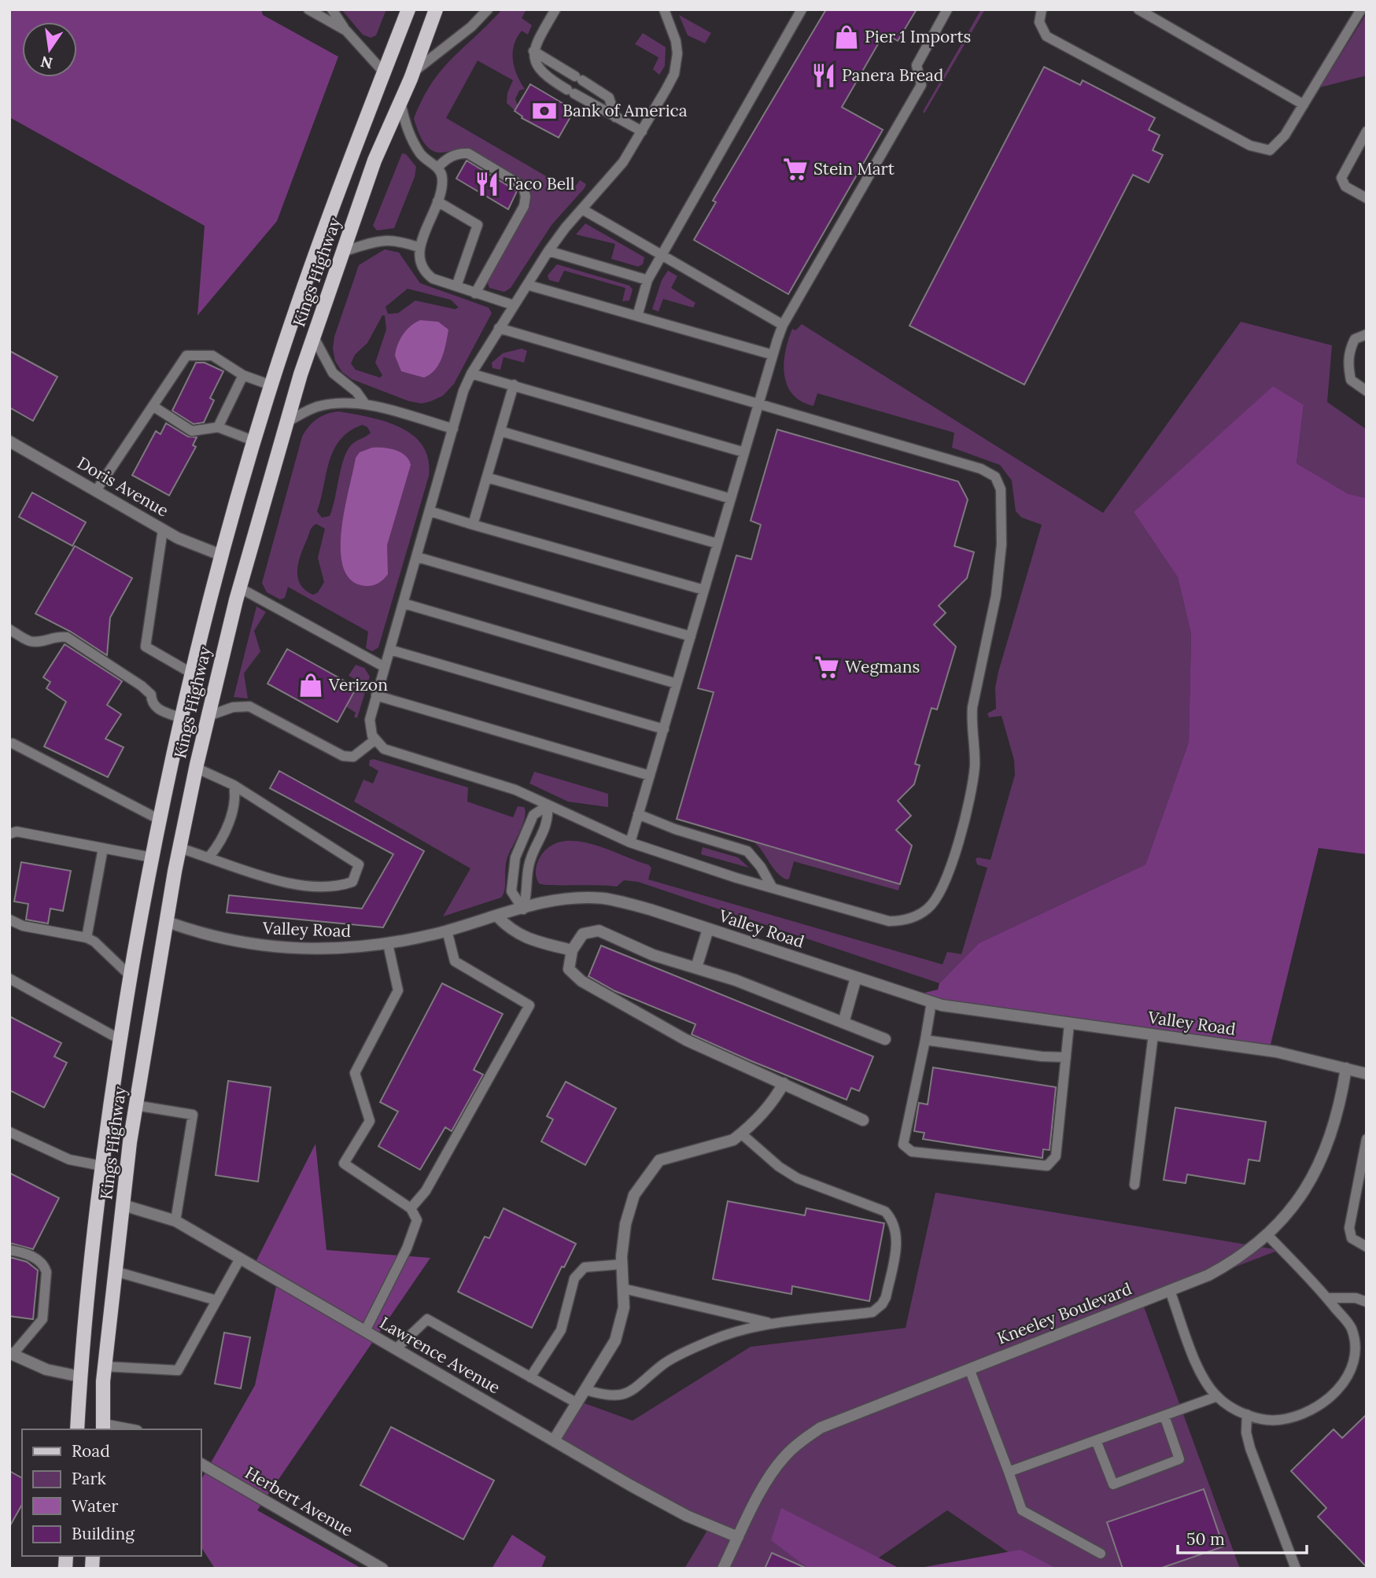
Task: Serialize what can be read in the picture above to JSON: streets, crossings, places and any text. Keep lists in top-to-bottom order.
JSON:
{
  "streets": {
    "main road": ["Kings Highway"],
    "street": [
      "Doris Avenue",
      "Valley Road",
      "Kneeley Boulevard",
      "Lawrence Avenue",
      "Herbert Avenue"
    ]
  },
  "crossings": [
    ["Kings Highway", "Doris Avenue"],
    ["Kings Highway", "Valley Road"],
    ["Kings Highway", "Lawrence Avenue"],
    ["Valley Road", "Kneeley Boulevard"],
    ["Kneeley Boulevard", "Lawrence Avenue"]
  ],
  "places": {
    "shop": ["Pier 1 Imports", "Verizon"],
    "restaurant": ["Panera Bread", "Taco Bell"],
    "bank": ["Bank of America"],
    "supermarket": ["Stein Mart", "Wegmans"]
  },
  "legend": [
    "Road",
    "Park",
    "Water",
    "Building"
  ],
  "scale_bar": "50 m",
  "north": "bottom"
}
